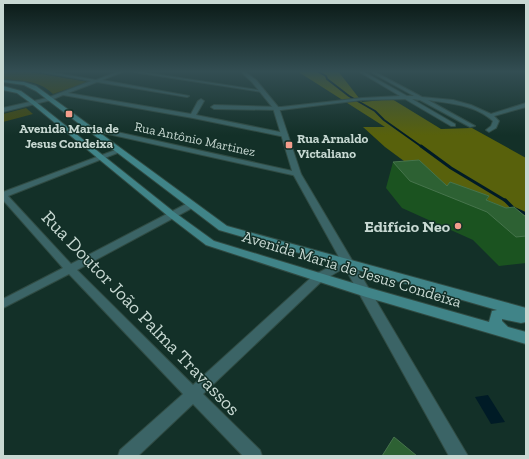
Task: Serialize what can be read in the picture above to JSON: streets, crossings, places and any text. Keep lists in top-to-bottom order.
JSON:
{
  "streets": {
    "main road": ["Avenida Maria de Jesus Condeixa"],
    "street": ["Rua Antônio Martinez", "Rua Doutor João Palma Travassos"]
  },
  "crossings": [
    ["Rua Antônio Martinez", "Avenida Maria de Jesus Condeixa"]
  ],
  "places": {
    "transit": ["Avenida Maria de Jesus Condeixa", "Rua Arnaldo Victaliano"],
    "other": ["Edifício Neo"]
  }
}
